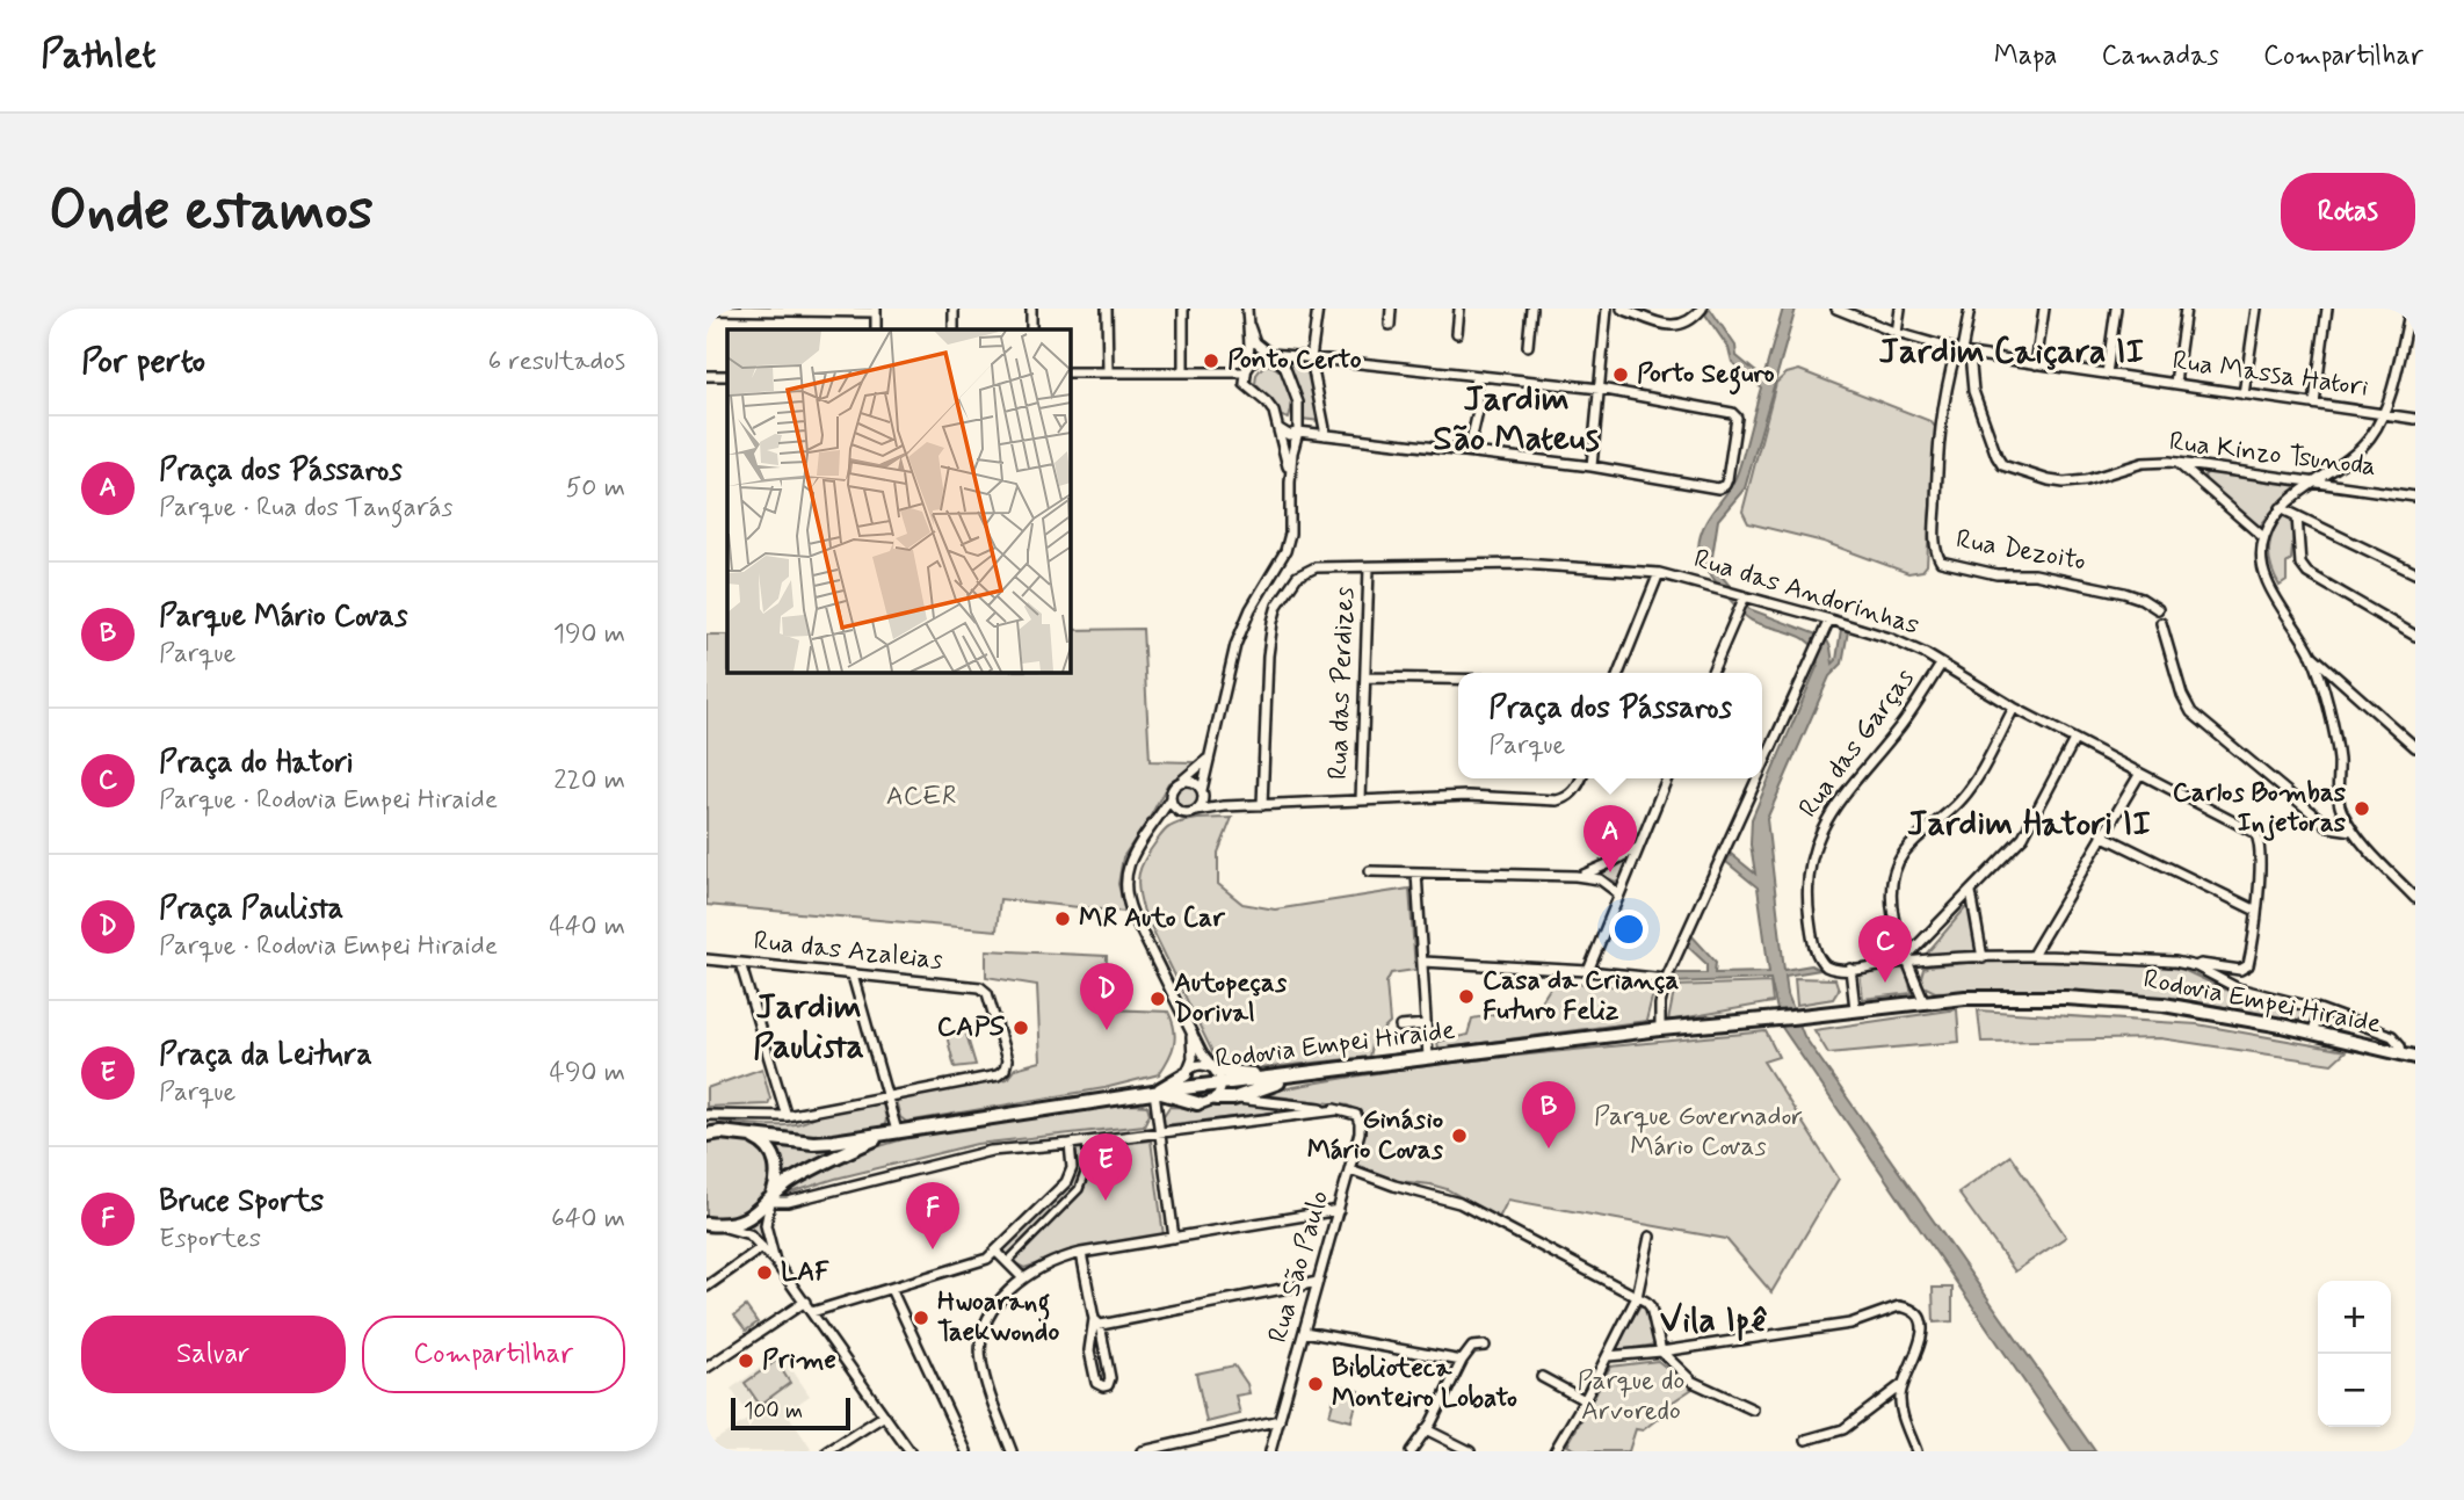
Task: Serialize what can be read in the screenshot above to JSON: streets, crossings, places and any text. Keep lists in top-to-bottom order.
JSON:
{
  "streets": {
    "main road": ["Rodovia Empei Hiraide"],
    "street": [
      "Rua Massa Hatori",
      "Rua Kinzo Tsunoda",
      "Rua Dezoito",
      "Rua das Andorinhas",
      "Rua das Perdizes",
      "Rua das Garças",
      "Rua das Azaleias",
      "Rua São Paulo"
    ]
  },
  "crossings": [
    ["Rua Massa Hatori", "Rua Kinzo Tsunoda"],
    ["Rua Massa Hatori", "Rua Dezoito"],
    ["Rua Kinzo Tsunoda", "Rua Dezoito"],
    ["Rua das Andorinhas", "Rua das Perdizes"],
    ["Rua das Andorinhas", "Rua das Garças"]
  ],
  "districts": [
    "Jardim Caiçara II",
    "Jardim São Mateus",
    "Jardim Hatori II",
    "Jardim Paulista",
    "Vila Ipê"
  ],
  "parks": ["ACER", "Parque Governador Mário Covas", "Parque do Arvoredo"],
  "places": [
    "Ponto Certo",
    "Porto Seguro",
    "Carlos Bombas Injetoras",
    "MR Auto Car",
    "Casa da Criança Futuro Feliz",
    "Autopeças Dorival",
    "CAPS",
    "Ginásio Mário Covas",
    "LAF",
    "Hwoarang Taekwondo",
    "Prime",
    "Biblioteca Monteiro Lobato"
  ],
  "scale_bar": "100 m",
  "page": {
    "header": "Pathlet",
    "nav": ["Mapa", "Camadas", "Compartilhar"],
    "buttons": [
      "Rotas",
      ["Salvar", "Compartilhar"]
    ],
    "title": "Onde estamos",
    "heading": ["Por perto", "6 resultados"],
    "list": [
      {
        "mark": "A",
        "name": "Praça dos Pássaros",
        "note": "Parque · Rua dos Tangarás",
        "value": "50 m"
      },
      {
        "mark": "B",
        "name": "Parque Mário Covas",
        "note": "Parque",
        "value": "190 m"
      },
      {
        "mark": "C",
        "name": "Praça do Hatori",
        "note": "Parque · Rodovia Empei Hiraide",
        "value": "220 m"
      },
      {
        "mark": "D",
        "name": "Praça Paulista",
        "note": "Parque · Rodovia Empei Hiraide",
        "value": "440 m"
      },
      {
        "mark": "E",
        "name": "Praça da Leitura",
        "note": "Parque",
        "value": "490 m"
      },
      {
        "mark": "F",
        "name": "Bruce Sports",
        "note": "Esportes",
        "value": "640 m"
      }
    ],
    "popup": ["Praça dos Pássaros", "Parque"],
    "pins": [
      "A",
      "C",
      "D",
      "B",
      "E",
      "F"
    ],
    "map_buttons": ["+", "−"],
    "scale": "100 m"
  }
}
